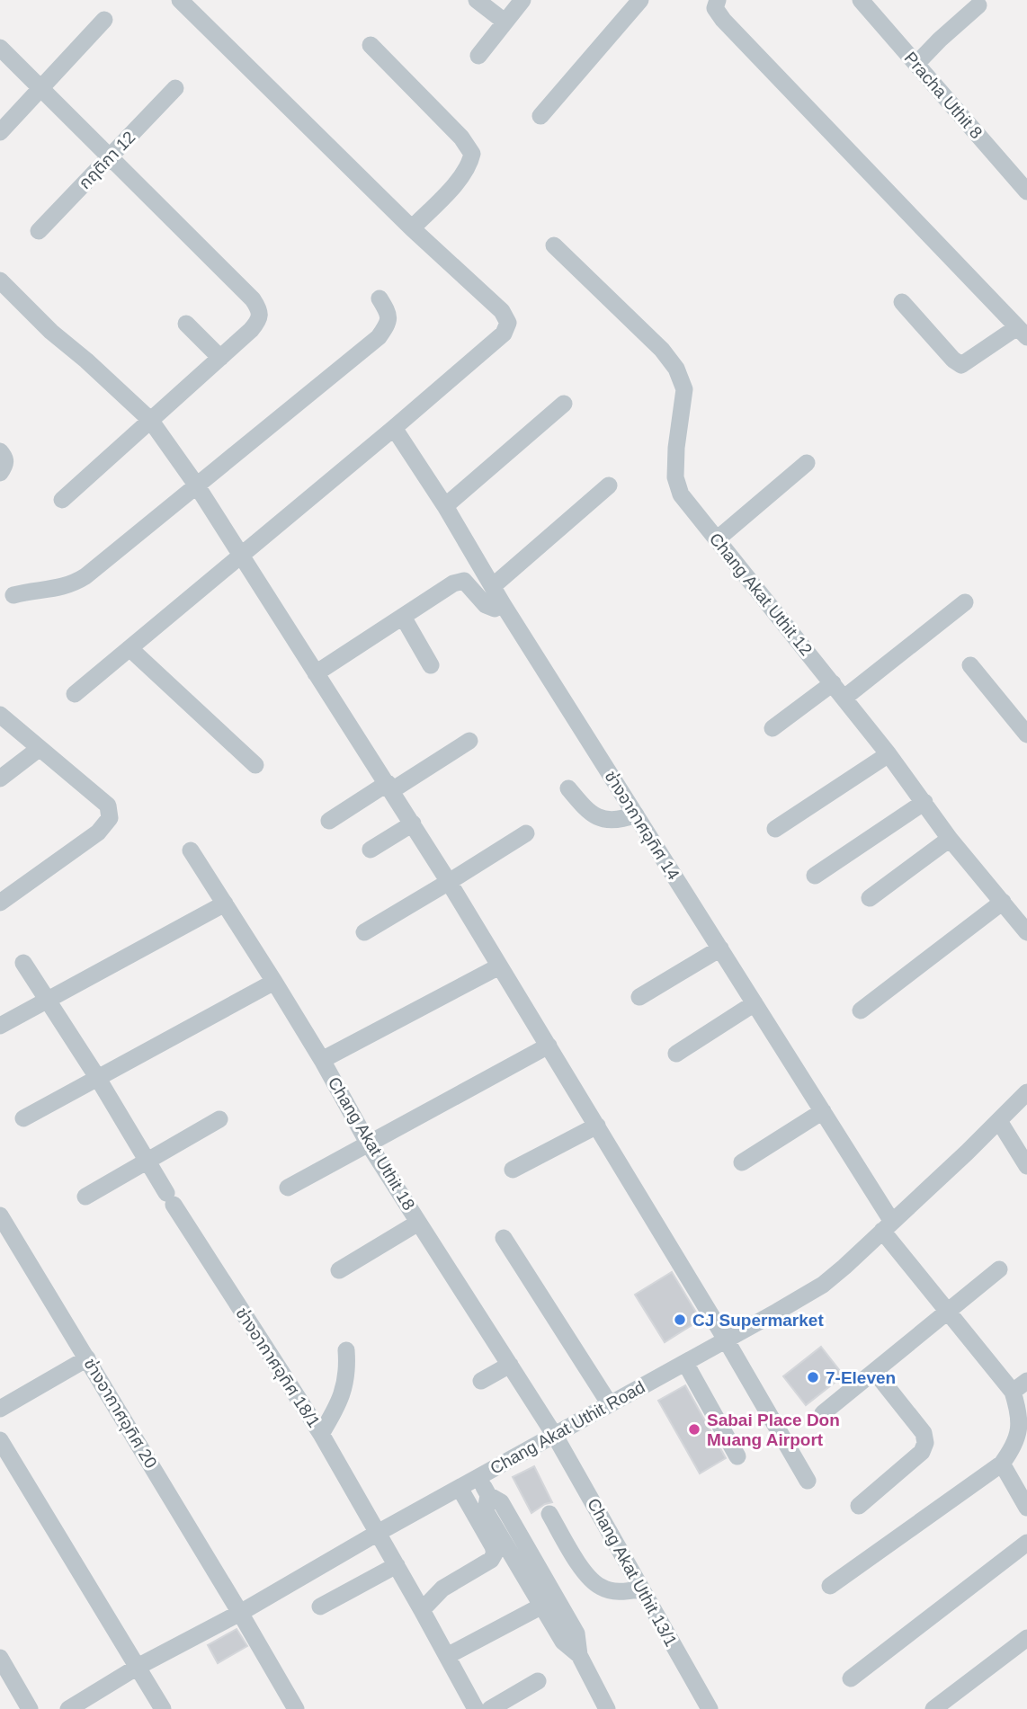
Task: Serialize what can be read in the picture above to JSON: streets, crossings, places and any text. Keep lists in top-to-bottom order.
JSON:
{
  "streets": {
    "street": [
      "Pracha Uthit 8",
      "กฤติกา 12",
      "Chang Akat Uthit 12",
      "ช่างอากาศอุทิศ 14",
      "Chang Akat Uthit 18",
      "ช่างอากาศอุทิศ 18/1",
      "ช่างอากาศอุทิศ 20",
      "Chang Akat Uthit Road",
      "Chang Akat Uthit 13/1"
    ]
  },
  "crossings": [
    ["ช่างอากาศอุทิศ 14", "Chang Akat Uthit Road"],
    ["Chang Akat Uthit 18", "Chang Akat Uthit Road"],
    ["Chang Akat Uthit 18", "Chang Akat Uthit 13/1"],
    ["ช่างอากาศอุทิศ 18/1", "Chang Akat Uthit Road"],
    ["ช่างอากาศอุทิศ 20", "Chang Akat Uthit Road"],
    ["Chang Akat Uthit Road", "Chang Akat Uthit 13/1"]
  ],
  "places": ["CJ Supermarket", "7-Eleven", "Sabai Place Don Muang Airport"]
}
